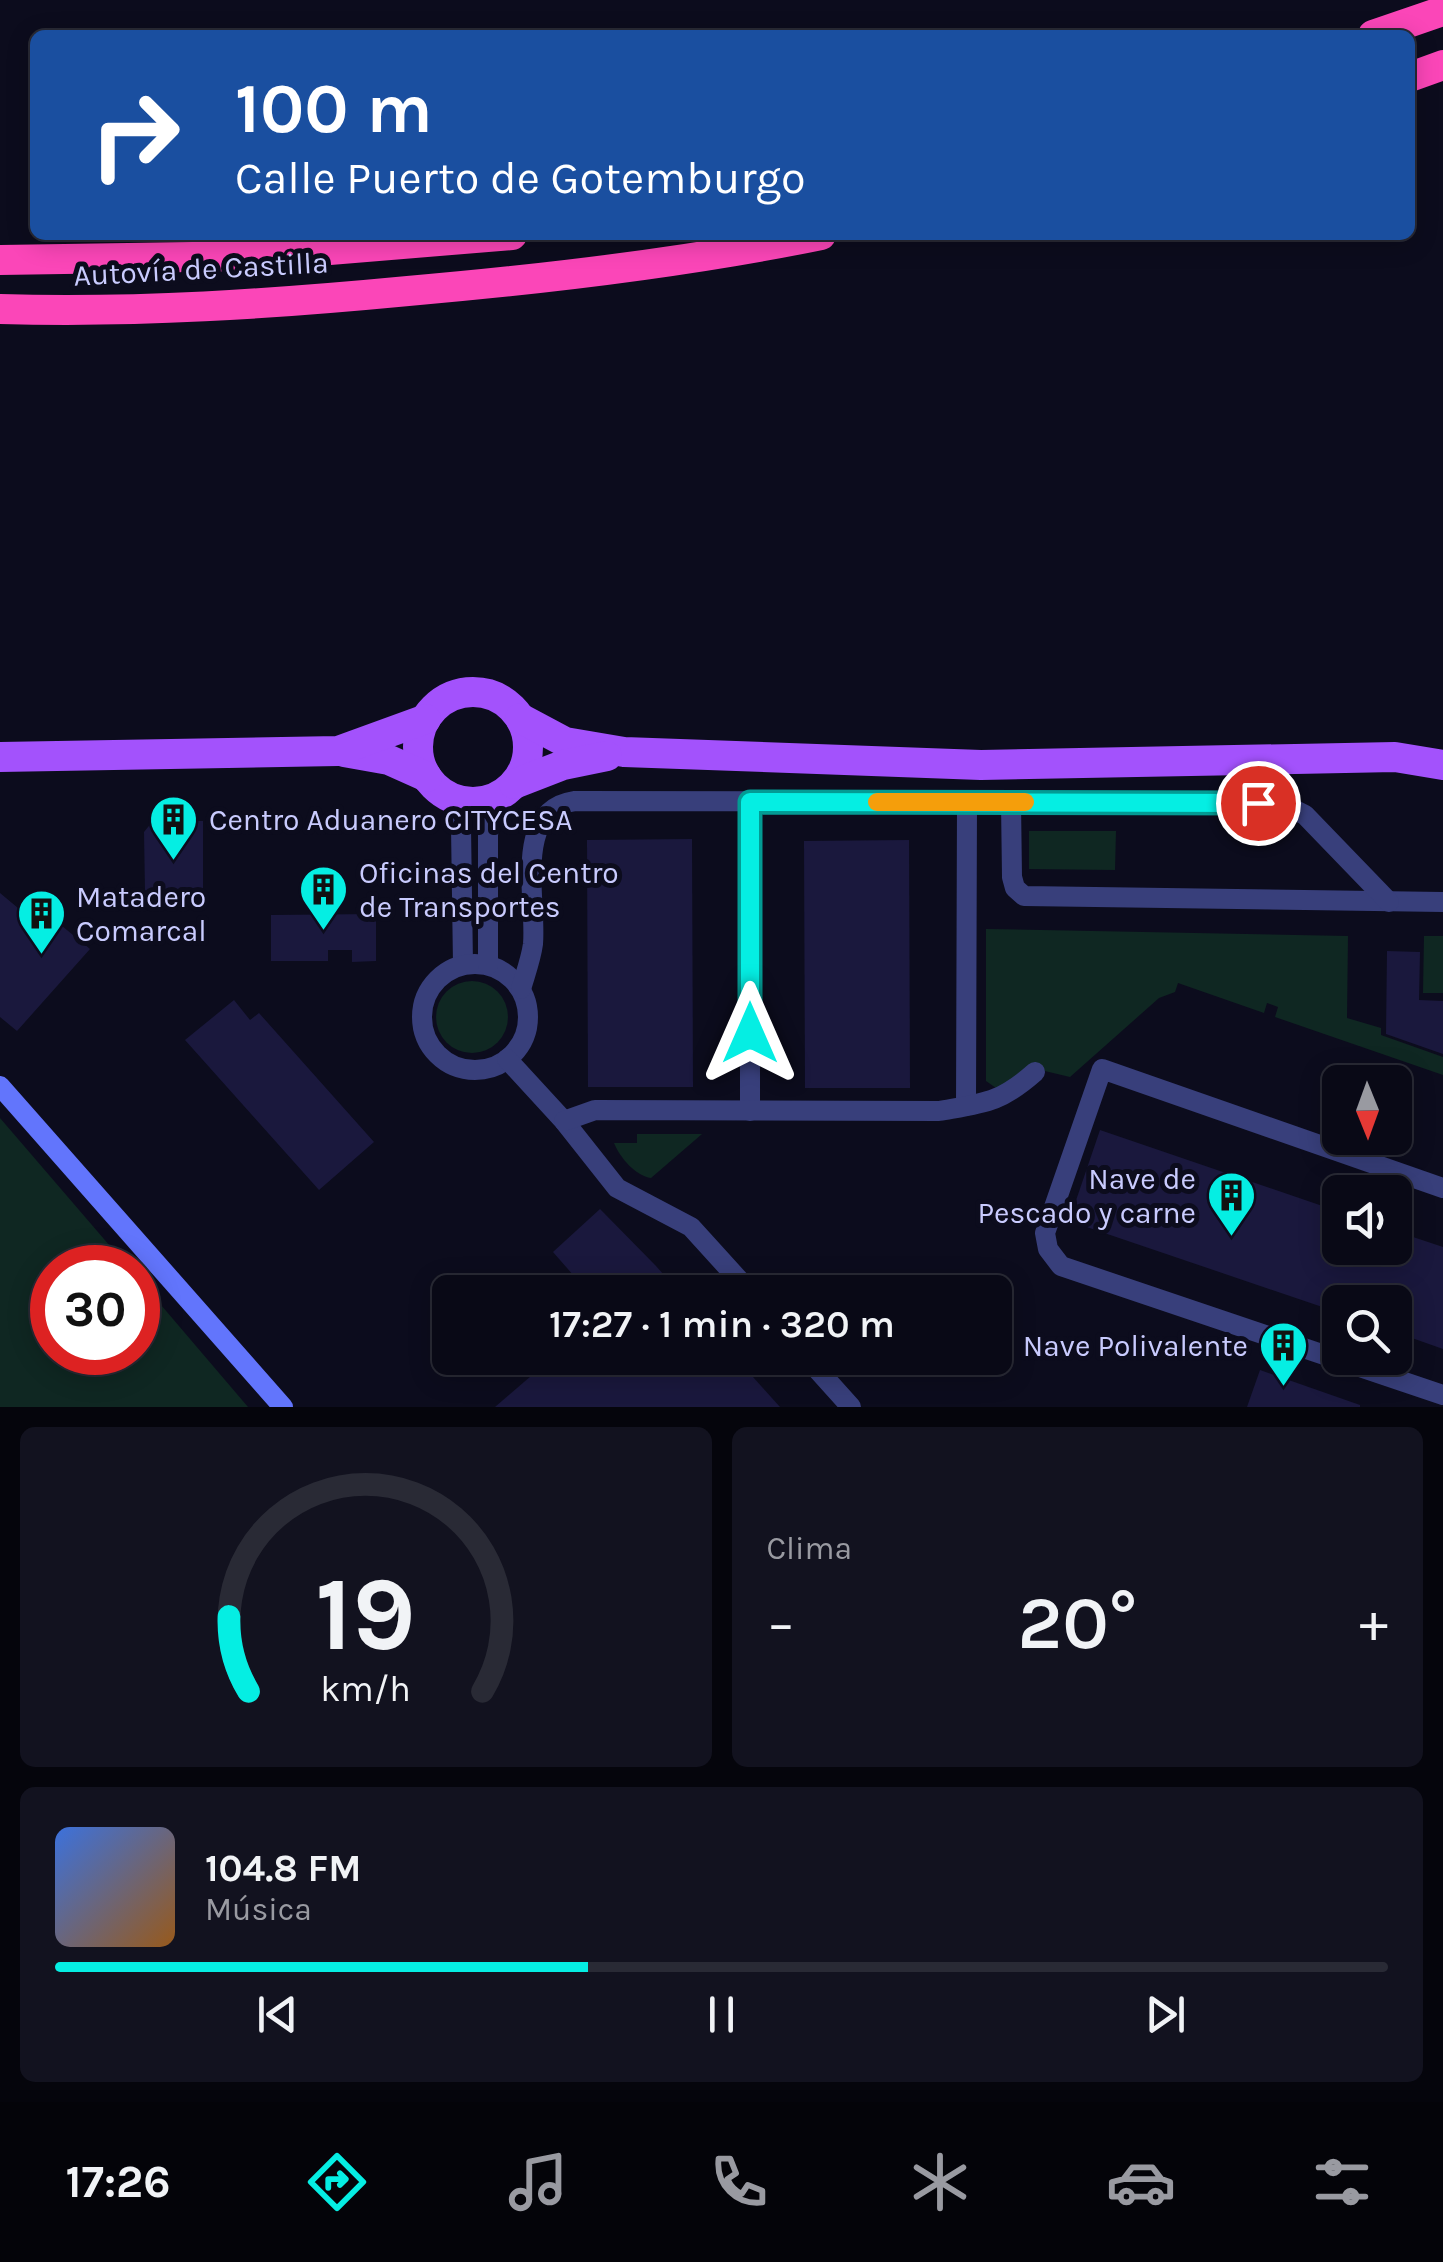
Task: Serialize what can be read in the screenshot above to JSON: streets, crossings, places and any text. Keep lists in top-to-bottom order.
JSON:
{
  "streets": {
    "highway": ["Autovía de Castilla"]
  },
  "places": {
    "building": [
      "Centro Aduanero CITYCESA",
      "Oficinas del Centro de Transportes",
      "Matadero Comarcal",
      "Nave de Pescado y carne",
      "Nave Polivalente"
    ]
  },
  "north": "bottom",
  "page": {
    "turn": ["100 m", "Calle Puerto de Gotemburgo"],
    "limit": "30",
    "trip": "17:27 · 1 min · 320 m",
    "tile": "Clima",
    "heat": ["−", "20°", "+"],
    "song": ["104.8 FM", "Música"],
    "tabs": "17:26",
    "gauge": ["19", "km/h"]
  }
}
